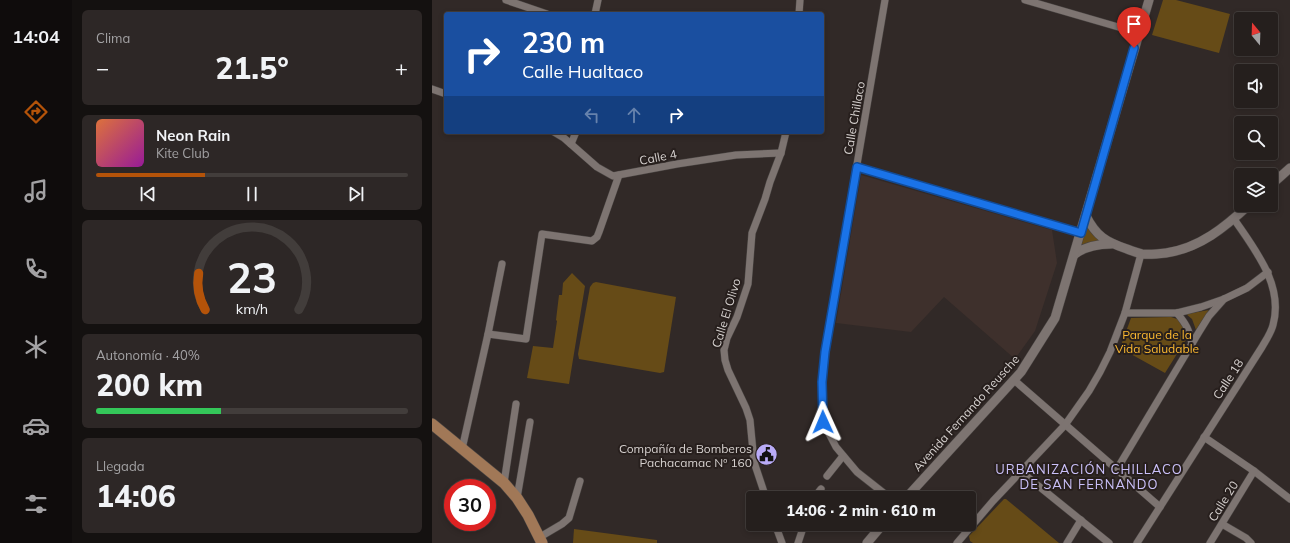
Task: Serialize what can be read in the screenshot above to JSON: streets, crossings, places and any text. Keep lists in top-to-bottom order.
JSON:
{
  "streets": {
    "street": [
      "Calle Chillaco",
      "Calle 4",
      "Calle El Olivo",
      "Calle 18",
      "Avenida Fernando Reusche",
      "Calle 20"
    ]
  },
  "crossings": [
    ["Calle 4", "Calle El Olivo"]
  ],
  "districts": ["URBANIZACIÓN CHILLACO DE SAN FERNANDO"],
  "parks": ["Parque de la Vida Saludable"],
  "places": {
    "public building": ["Compañía de Bomberos Pachacamac Nº 160"]
  },
  "north": "top",
  "page": {
    "tabs": "14:04",
    "tile": [
      "Clima",
      ["Autonomía · 40%", "200 km"],
      ["Llegada", "14:06"]
    ],
    "turn": ["230 m", "Calle Hualtaco"],
    "heat": ["−", "21.5°", "+"],
    "song": ["Neon Rain", "Kite Club"],
    "limit": "30",
    "trip": "14:06 · 2 min · 610 m",
    "gauge": ["23", "km/h"]
  }
}
